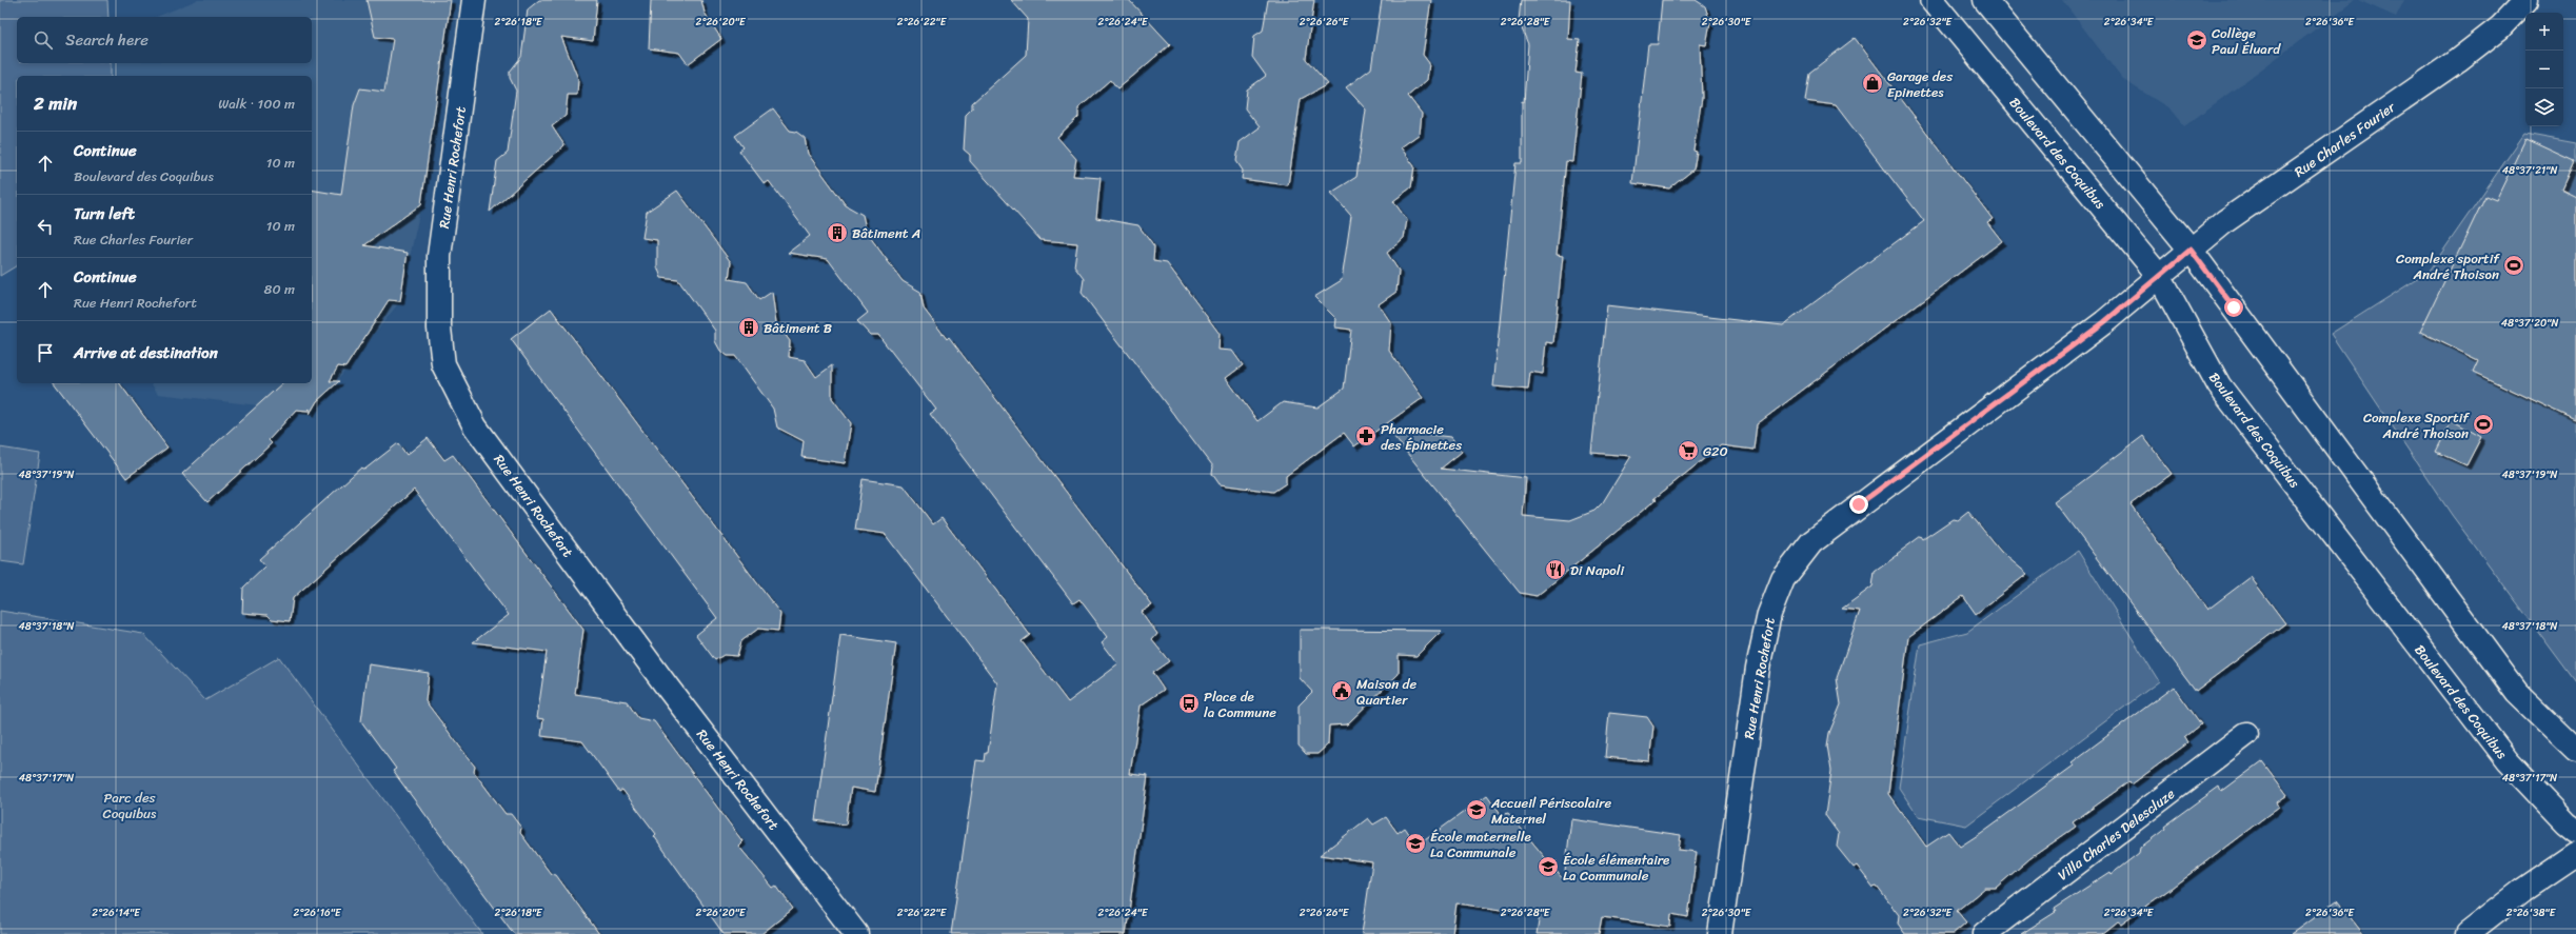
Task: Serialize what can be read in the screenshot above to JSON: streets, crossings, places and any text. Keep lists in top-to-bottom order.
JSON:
{
  "streets": {
    "street": [
      "Rue Charles Fourier",
      "Boulevard des Coquibus",
      "Rue Henri Rochefort",
      "Villa Charles Delescluze"
    ]
  },
  "crossings": [
    ["Rue Charles Fourier", "Boulevard des Coquibus"],
    ["Rue Charles Fourier", "Rue Henri Rochefort"],
    ["Boulevard des Coquibus", "Rue Henri Rochefort"]
  ],
  "parks": ["Parc des Coquibus"],
  "places": {
    "school or university": [
      "Collège Paul Éluard",
      "Accueil Périscolaire Maternel",
      "École maternelle La Communale",
      "École élémentaire La Communale"
    ],
    "shop": ["Garage des Epinettes"],
    "building": ["Bâtiment A", "Bâtiment B"],
    "sports": ["Complexe sportif André Thoison", "Complexe Sportif André Thoison"],
    "pharmacy": ["Pharmacie des Épinettes"],
    "supermarket": ["G20"],
    "restaurant": ["Di Napoli"],
    "public building": ["Maison de Quartier"],
    "bus stop": ["Place de la Commune"]
  },
  "page": {
    "map_buttons": ["+", "−"],
    "search": "Search here",
    "heading": ["2 min", "Walk · 100 m"],
    "list": [
      ["Continue", "Boulevard des Coquibus", "10 m"],
      ["Turn left", "Rue Charles Fourier", "10 m"],
      ["Continue", "Rue Henri Rochefort", "80 m"],
      "Arrive at destination"
    ]
  },
  "coordinates": [
    "2°26'18\"E",
    "2°26'20\"E",
    "2°26'22\"E",
    "2°26'24\"E",
    "2°26'26\"E",
    "2°26'28\"E",
    "2°26'30\"E",
    "2°26'32\"E",
    "2°26'34\"E",
    "2°26'36\"E",
    "48°37'21\"N",
    "48°37'20\"N",
    "48°37'19\"N",
    "48°37'18\"N",
    "48°37'17\"N",
    "2°26'14\"E",
    "2°26'16\"E",
    "2°26'38\"E"
  ]
}
